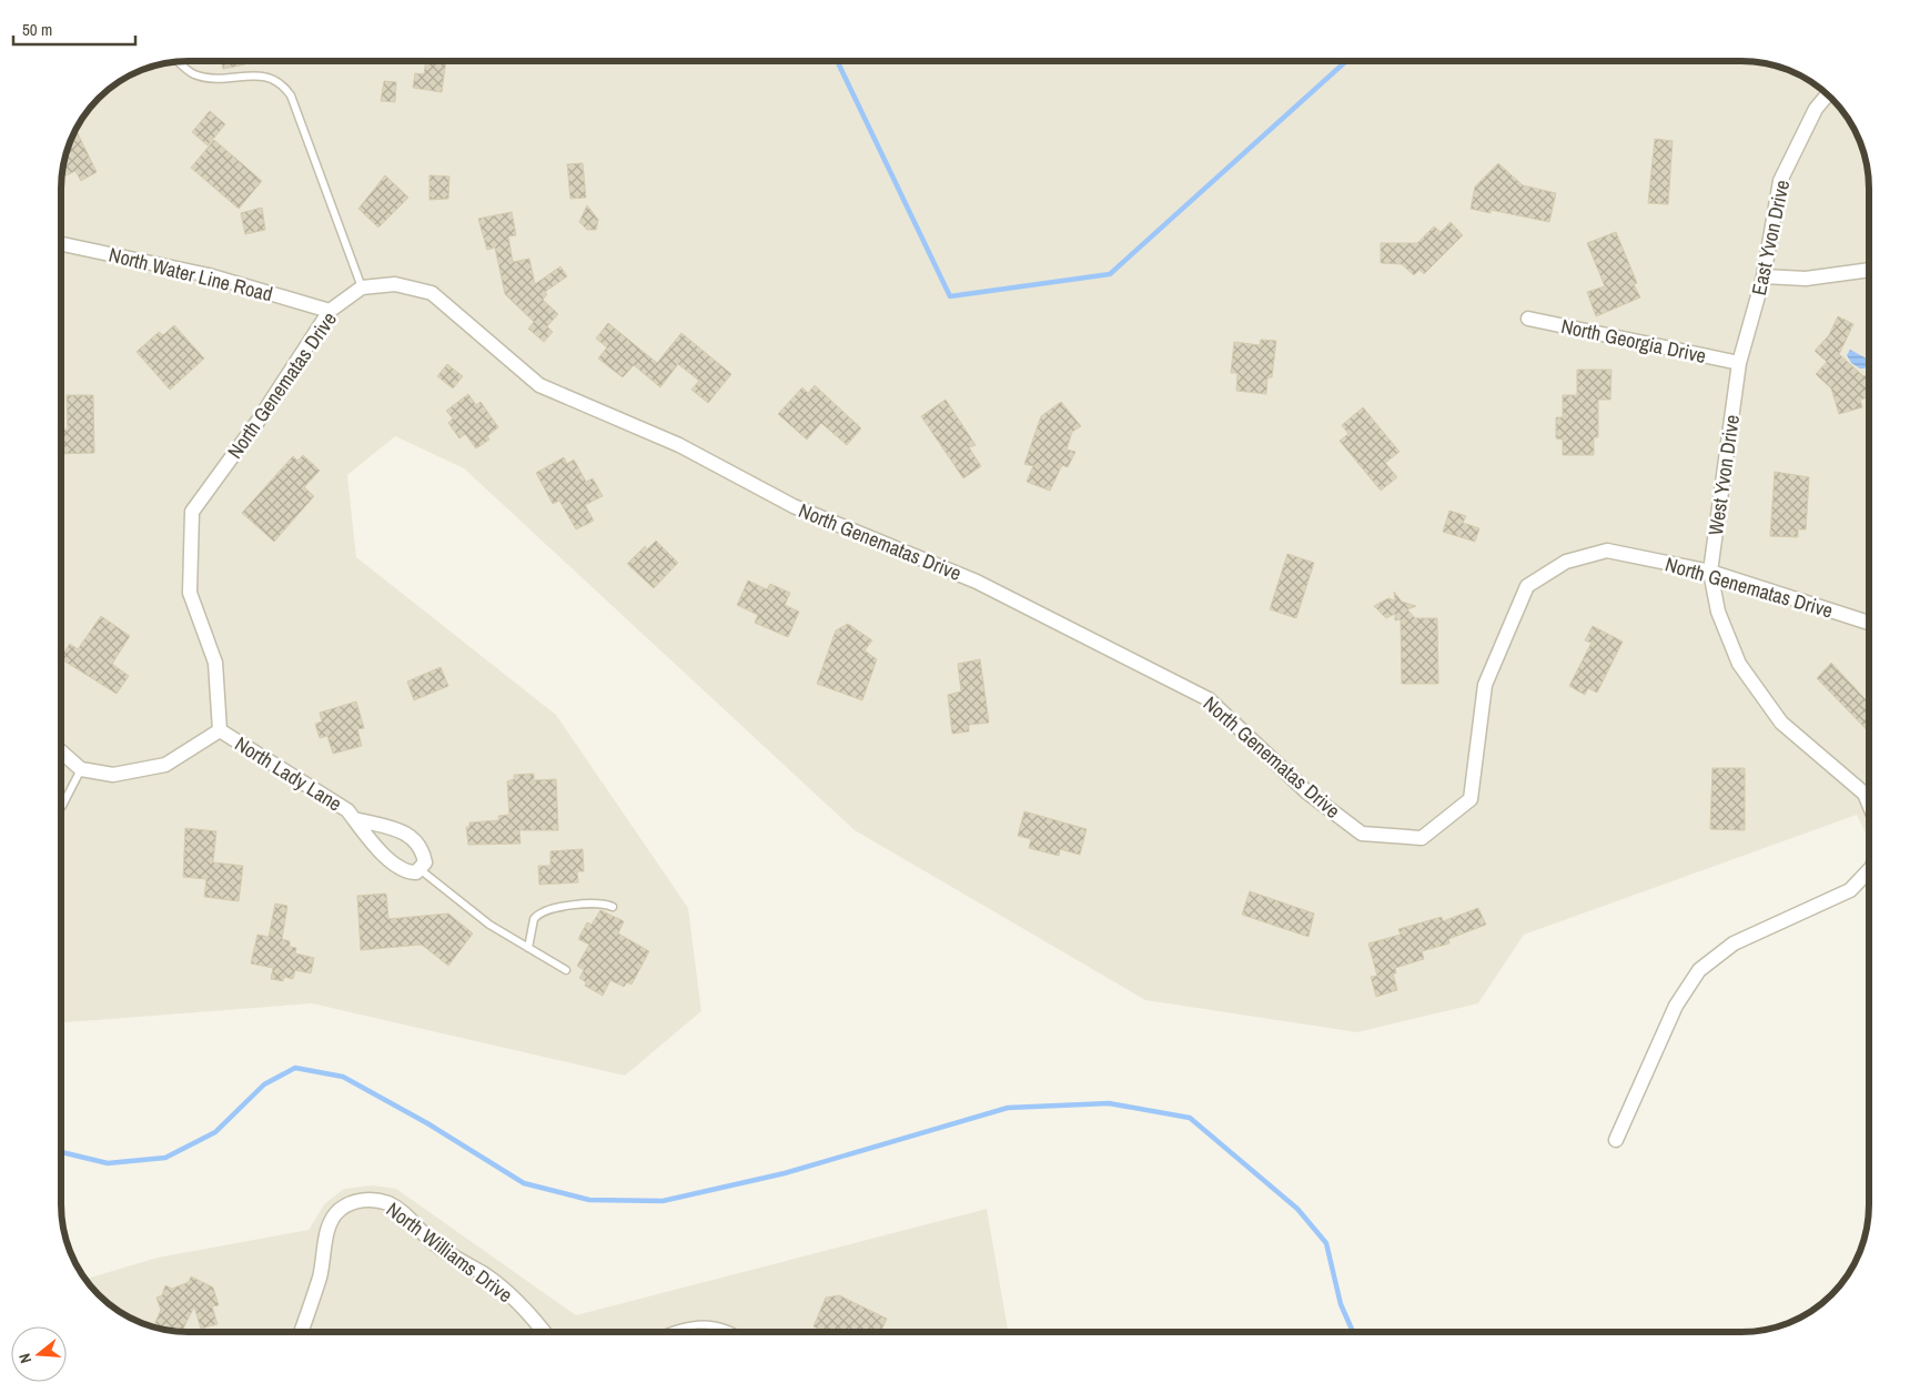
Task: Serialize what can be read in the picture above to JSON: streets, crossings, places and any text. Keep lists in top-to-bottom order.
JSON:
{
  "streets": {
    "street": [
      "East Yvon Drive",
      "North Water Line Road",
      "North Georgia Drive",
      "North Genematas Drive",
      "West Yvon Drive",
      "North Lady Lane",
      "North Williams Drive"
    ]
  },
  "crossings": [
    ["East Yvon Drive", "North Georgia Drive"],
    ["East Yvon Drive", "West Yvon Drive"],
    ["North Water Line Road", "North Genematas Drive"],
    ["North Georgia Drive", "West Yvon Drive"],
    ["North Genematas Drive", "West Yvon Drive"],
    ["North Genematas Drive", "North Lady Lane"]
  ],
  "scale_bar": "50 m",
  "north": "left"
}
